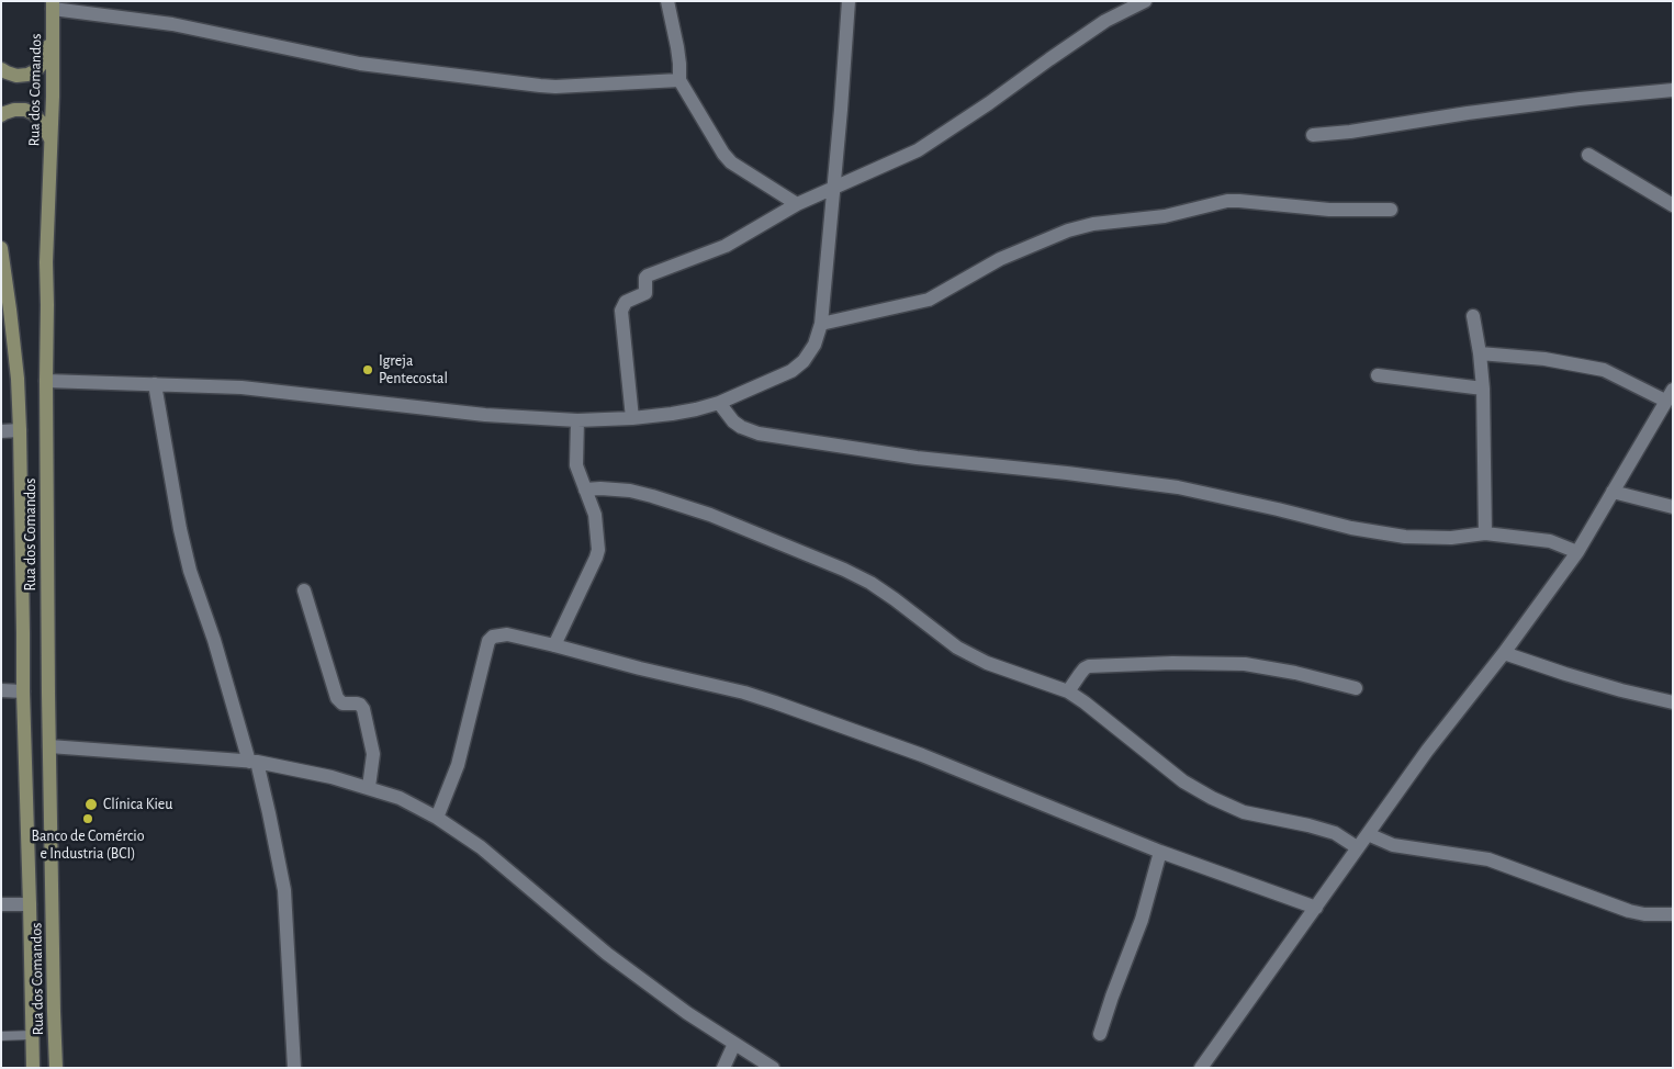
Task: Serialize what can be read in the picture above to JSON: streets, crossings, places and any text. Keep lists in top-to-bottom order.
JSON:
{
  "streets": {
    "main road": ["Rua dos Comandos"]
  },
  "places": ["Igreja Pentecostal", "Clínica Kieu", "Banco de Comércio e Industria (BCI)"]
}
